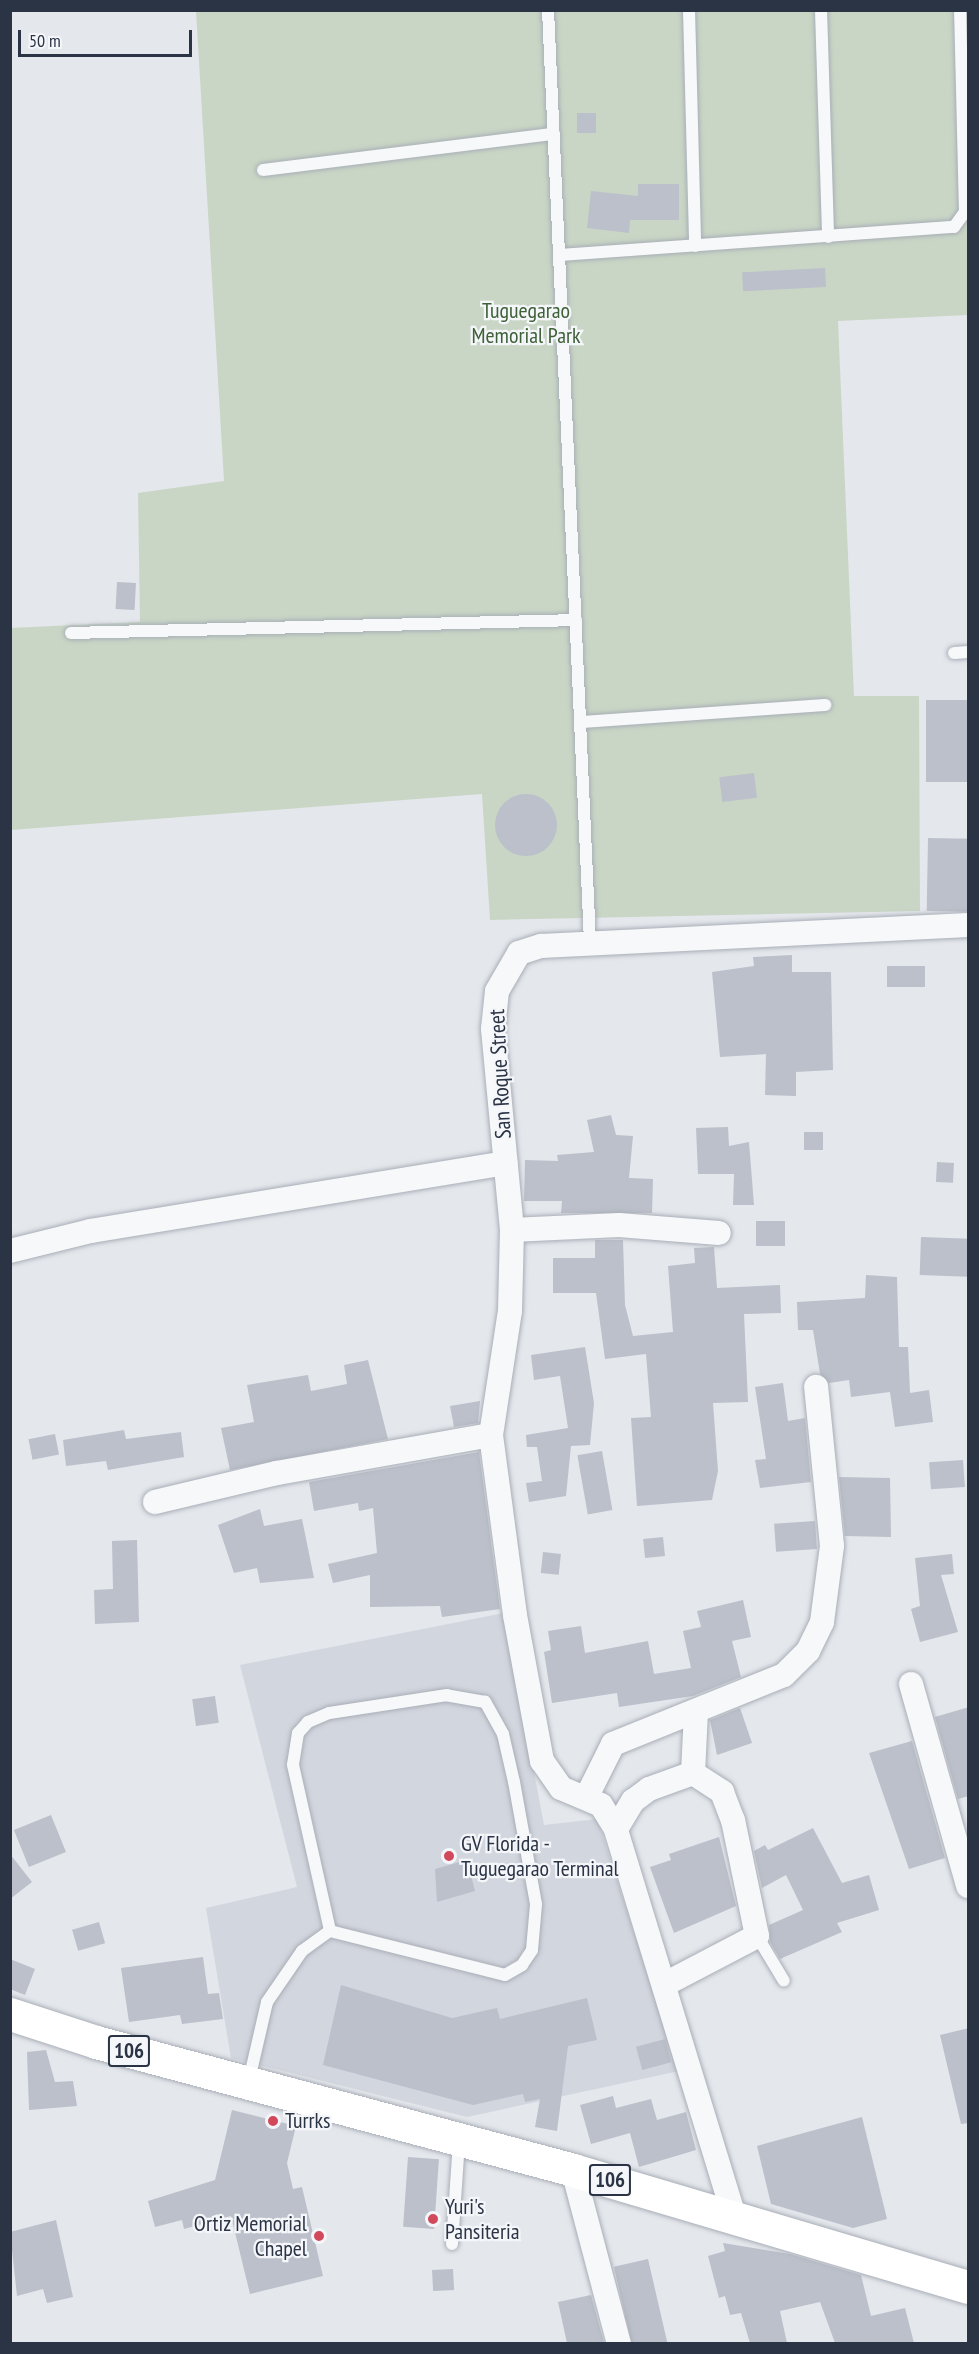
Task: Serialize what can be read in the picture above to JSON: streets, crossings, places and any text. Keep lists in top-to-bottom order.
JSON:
{
  "streets": {
    "highway": ["106"],
    "street": ["San Roque Street"]
  },
  "parks": ["Tuguegarao Memorial Park"],
  "places": [
    "GV Florida - Tuguegarao Terminal",
    "Turrks",
    "Yuri's Pansiteria",
    "Ortiz Memorial Chapel"
  ],
  "scale_bar": "50 m"
}
